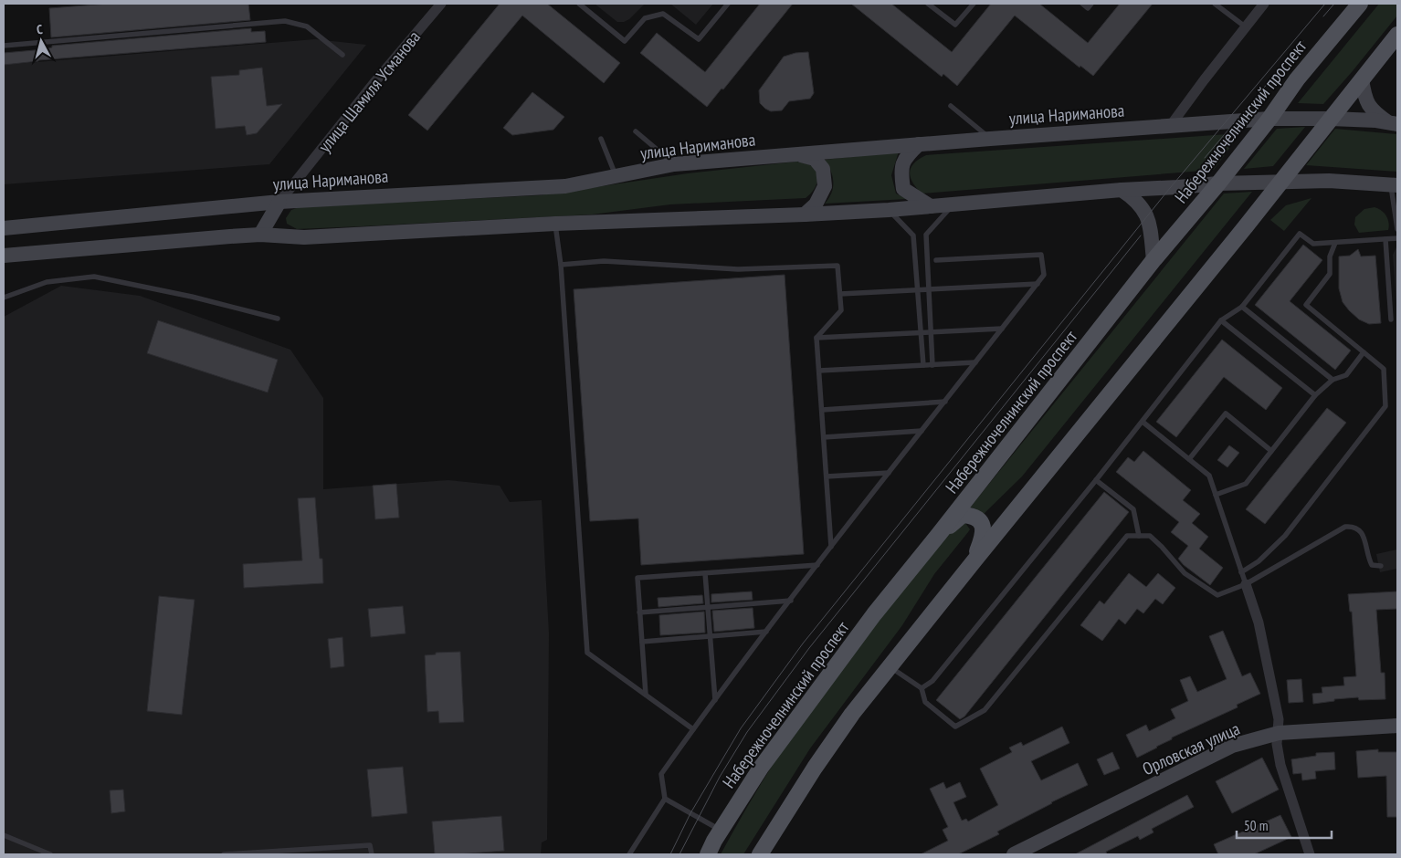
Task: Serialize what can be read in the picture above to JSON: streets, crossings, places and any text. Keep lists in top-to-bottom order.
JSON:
{
  "streets": {
    "main road": ["улица Нариманова", "Набережночелнинский проспект", "Орловская улица"],
    "street": ["улица Шамиля Усманова"]
  },
  "crossings": [
    ["улица Шамиля Усманова", "улица Нариманова"],
    ["улица Нариманова", "Набережночелнинский проспект"]
  ],
  "scale_bar": "50 m",
  "north": "top"
}
